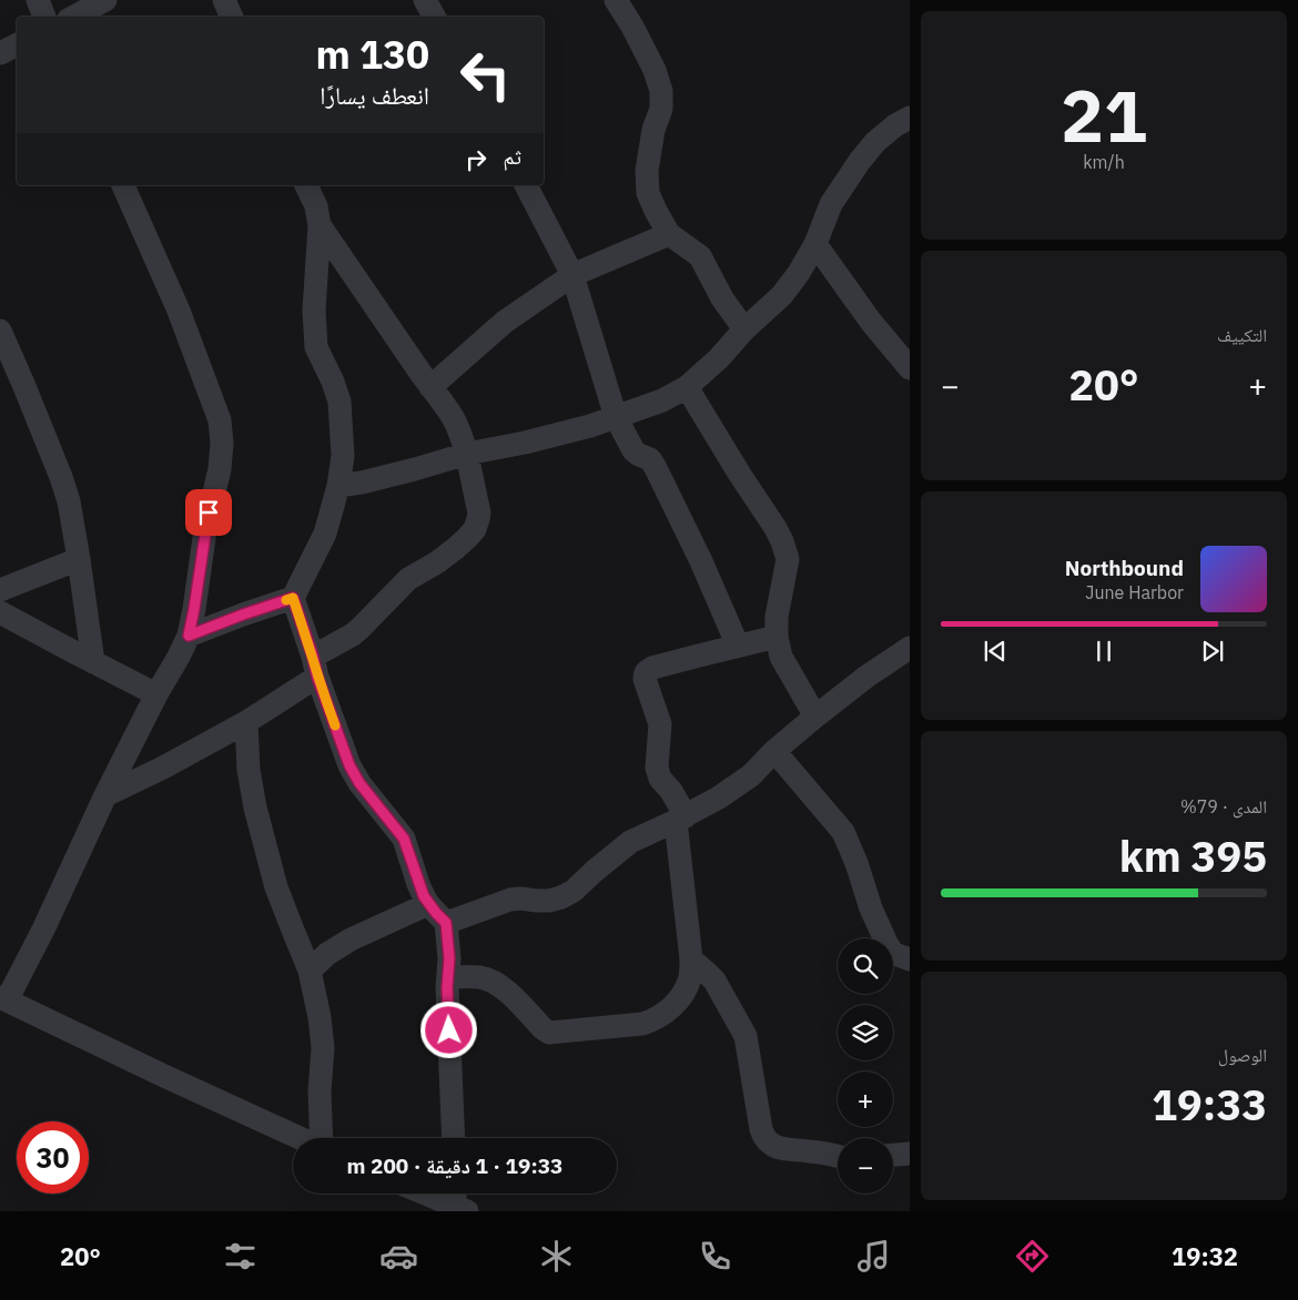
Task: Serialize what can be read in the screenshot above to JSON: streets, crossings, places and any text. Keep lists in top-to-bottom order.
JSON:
{
  "page": {
    "tile": [
      ["21", "km/h"],
      "التكييف",
      ["المدى · 79%", "395 km"],
      ["الوصول", "19:33"]
    ],
    "turn": ["130 m", "انعطف يسارًا"],
    "then": "ثم",
    "heat": ["−", "20°", "+"],
    "song": ["Northbound", "June Harbor"],
    "map_buttons": ["+", "−"],
    "limit": "30",
    "trip": "19:33 · 1 دقيقة · 200 m",
    "tabs": ["19:32", "20°"]
  }
}
